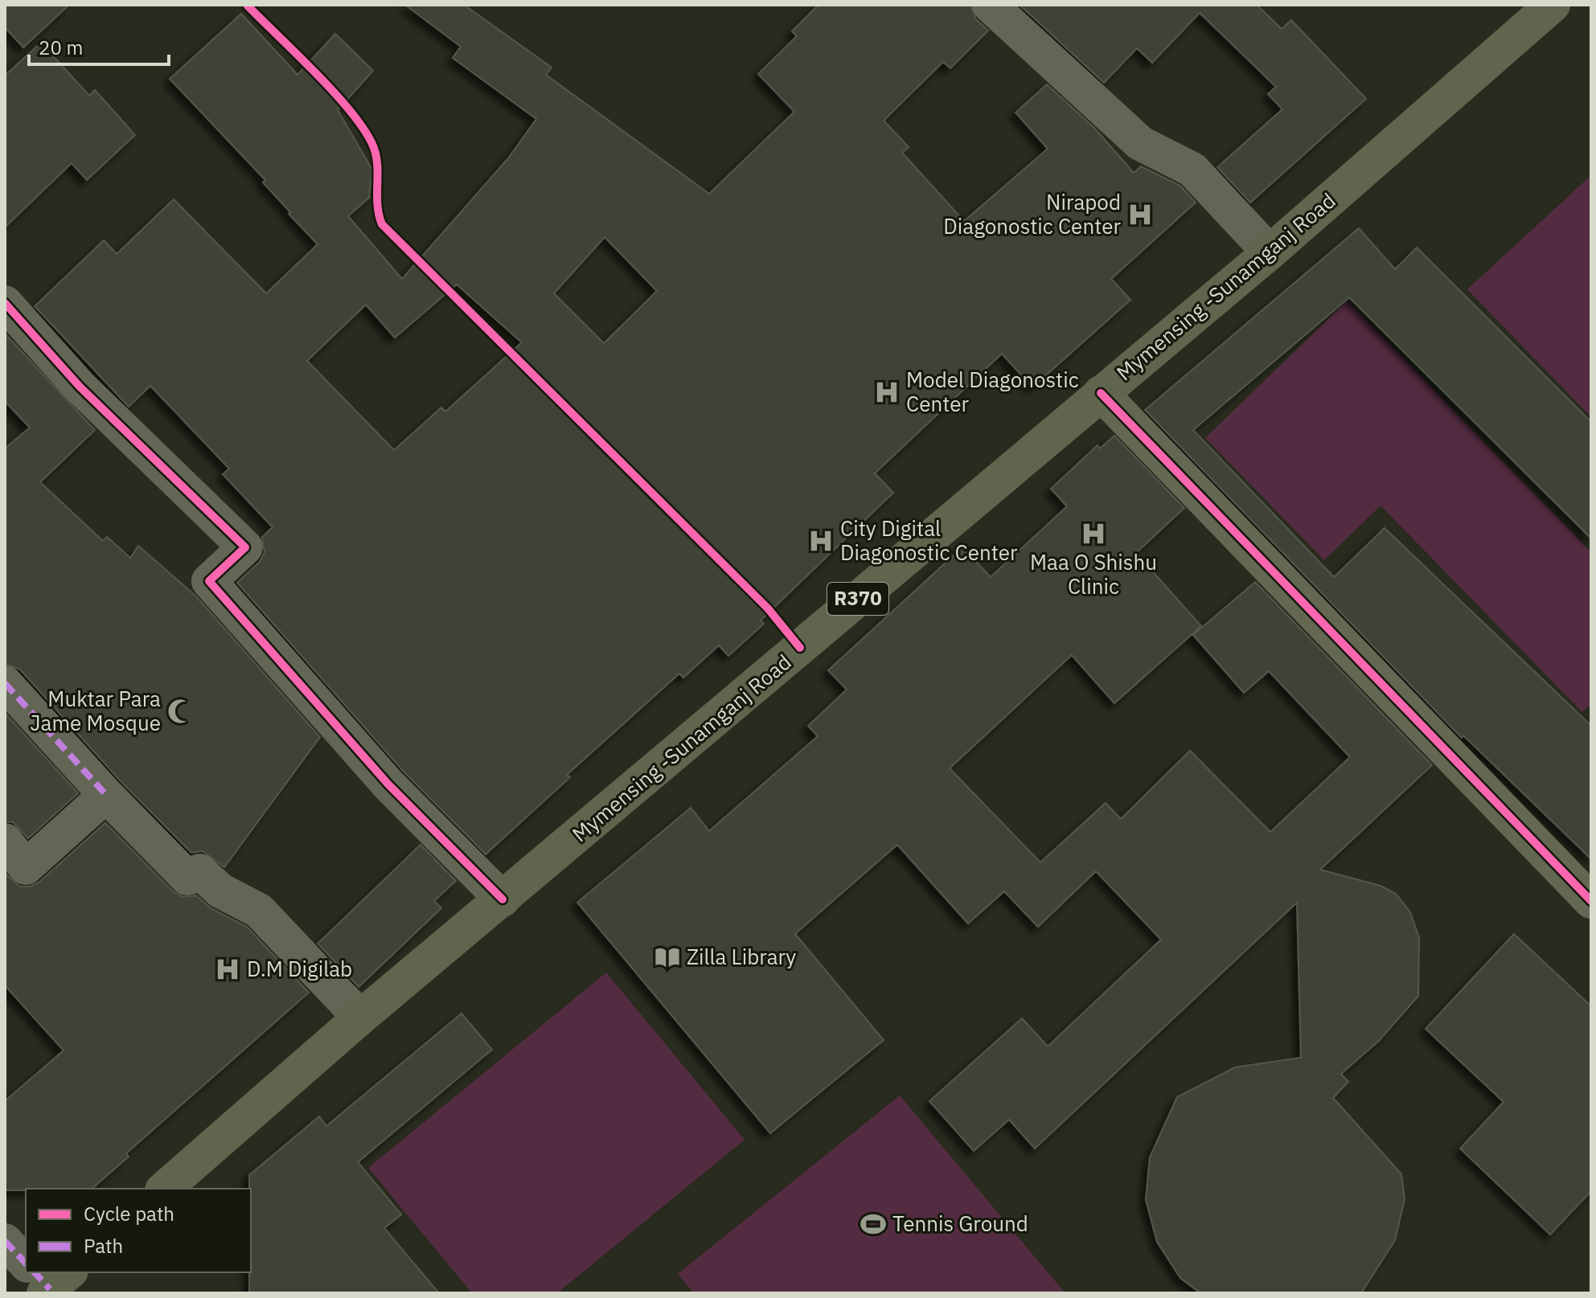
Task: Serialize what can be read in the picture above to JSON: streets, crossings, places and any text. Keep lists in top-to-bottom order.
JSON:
{
  "streets": {
    "main road": ["Mymensing -Sunamganj Road", "R370"]
  },
  "places": {
    "hospital": [
      "Nirapod Diagonostic Center",
      "Model Diagonostic Center",
      "Maa O Shishu Clinic",
      "City Digital Diagonostic Center",
      "D.M Digilab"
    ],
    "mosque": ["Muktar Para Jame Mosque"],
    "library": ["Zilla Library"],
    "sports": ["Tennis Ground"]
  },
  "legend": ["Cycle path", "Path"],
  "scale_bar": "20 m"
}
